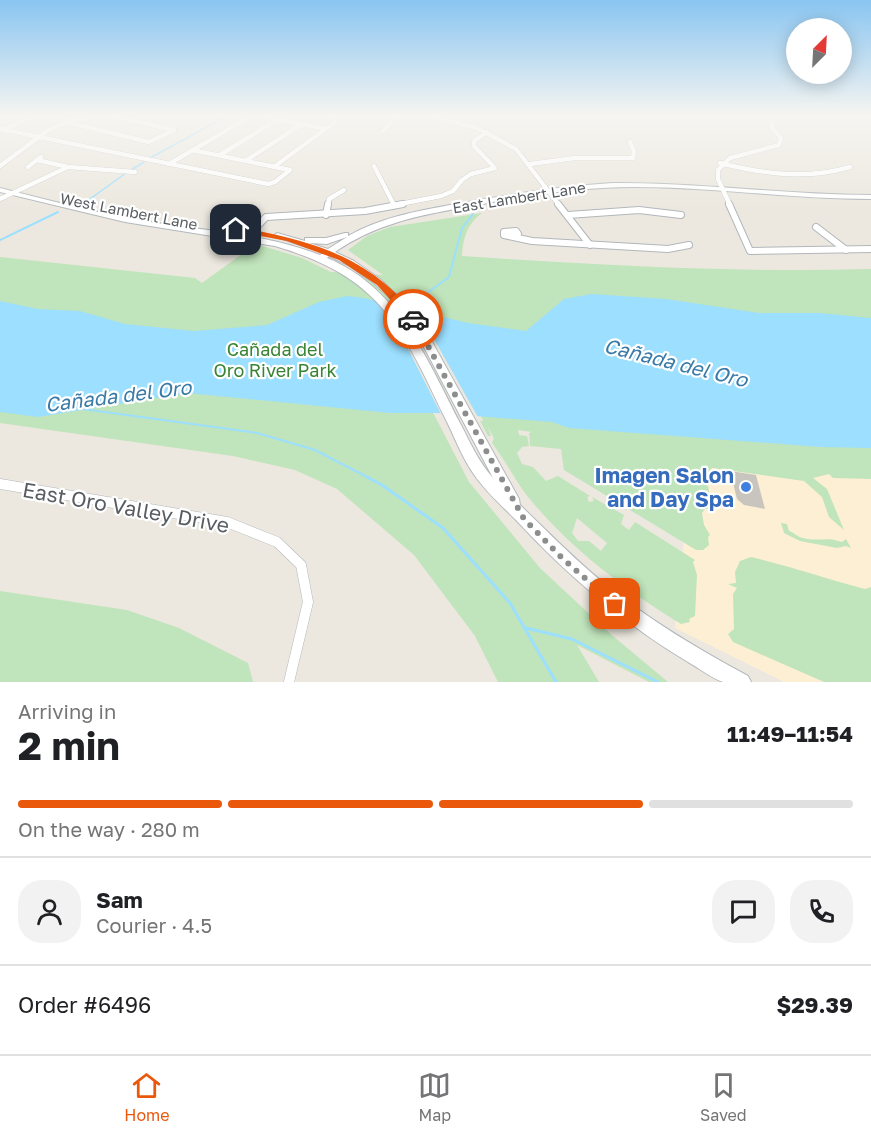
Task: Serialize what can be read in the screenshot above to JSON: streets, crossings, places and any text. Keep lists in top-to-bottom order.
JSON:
{
  "streets": {
    "main road": ["East Lambert Lane", "West Lambert Lane"],
    "street": ["East Oro Valley Drive"]
  },
  "crossings": [
    ["East Lambert Lane", "West Lambert Lane"]
  ],
  "water": ["Cañada del Oro"],
  "parks": ["Cañada del Oro River Park"],
  "places": ["Imagen Salon and Day Spa"],
  "north": "top right",
  "page": {
    "heading": ["2 min", "Arriving in", "11:49–11:54"],
    "panel": [
      "Sam",
      "Courier · 4.5",
      "Order #6496",
      "$29.39"
    ],
    "bar": "On the way · 280 m",
    "tabs": ["Home", "Map", "Saved"]
  }
}
